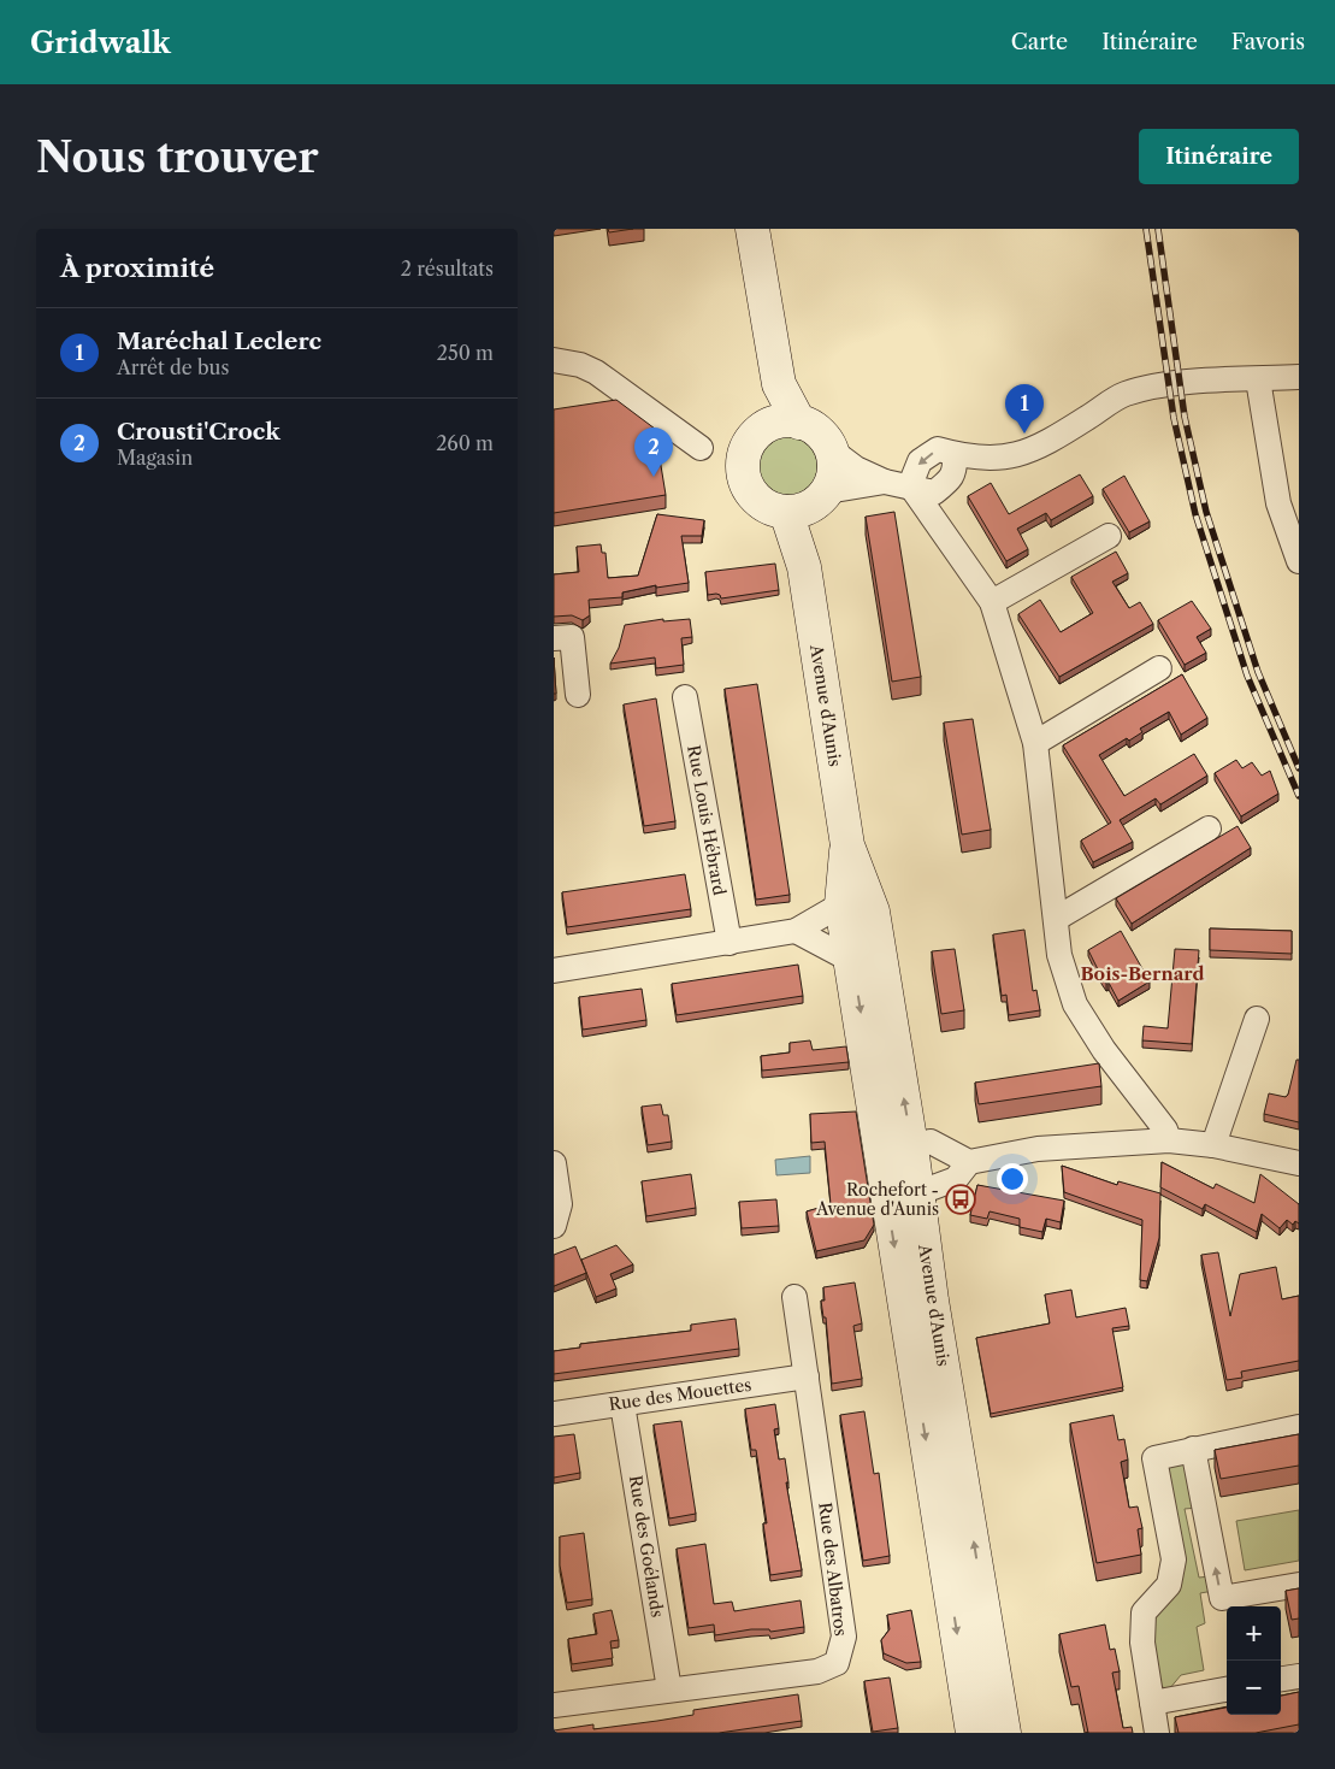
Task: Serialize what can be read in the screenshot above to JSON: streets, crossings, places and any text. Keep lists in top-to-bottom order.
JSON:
{
  "streets": {
    "main road": ["Avenue d'Aunis"],
    "street": [
      "Rue Louis Hébrard",
      "Rue des Mouettes",
      "Rue des Goélands",
      "Rue des Albatros"
    ]
  },
  "crossings": [
    ["Rue des Mouettes", "Rue des Goélands"],
    ["Rue des Mouettes", "Rue des Albatros"],
    ["Rue des Goélands", "Rue des Albatros"]
  ],
  "districts": ["Bois-Bernard"],
  "places": {
    "bus stop": ["Rochefort - Avenue d'Aunis"]
  },
  "page": {
    "header": "Gridwalk",
    "nav": ["Carte", "Itinéraire", "Favoris"],
    "buttons": "Itinéraire",
    "title": "Nous trouver",
    "heading": ["À proximité", "2 résultats"],
    "list": [
      {
        "mark": "1",
        "name": "Maréchal Leclerc",
        "note": "Arrêt de bus",
        "value": "250 m"
      },
      {
        "mark": "2",
        "name": "Crousti'Crock",
        "note": "Magasin",
        "value": "260 m"
      }
    ],
    "pins": ["1", "2"],
    "map_buttons": ["+", "−"]
  }
}
